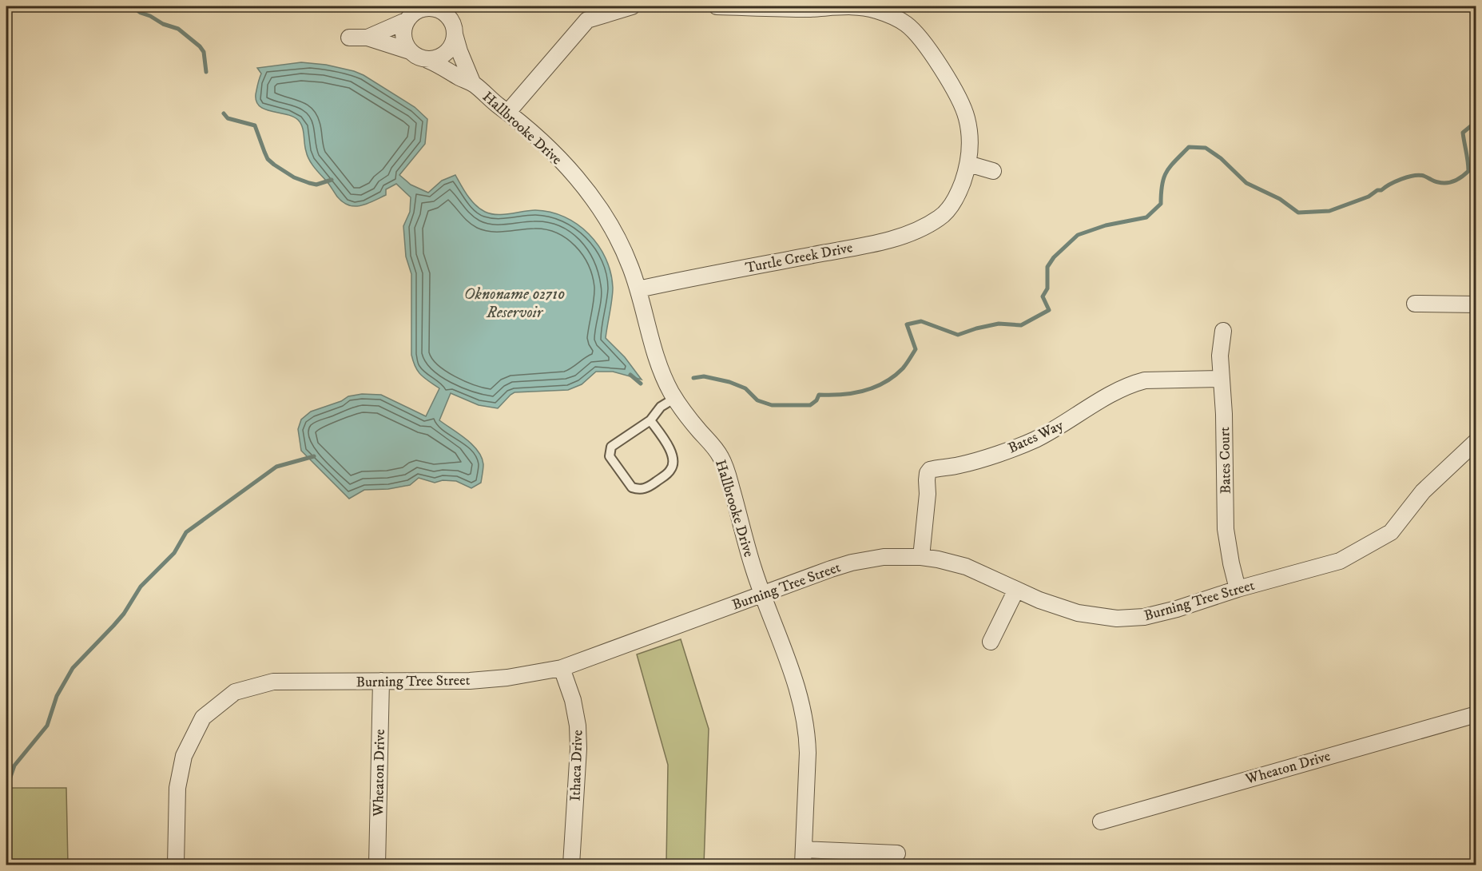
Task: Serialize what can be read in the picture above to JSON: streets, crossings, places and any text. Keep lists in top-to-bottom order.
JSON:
{
  "streets": {
    "street": [
      "Hallbrooke Drive",
      "Turtle Creek Drive",
      "Bates Way",
      "Bates Court",
      "Burning Tree Street",
      "Ithaca Drive",
      "Wheaton Drive"
    ]
  },
  "crossings": [
    ["Hallbrooke Drive", "Turtle Creek Drive"],
    ["Hallbrooke Drive", "Burning Tree Street"],
    ["Bates Way", "Bates Court"],
    ["Bates Way", "Burning Tree Street"],
    ["Bates Court", "Burning Tree Street"],
    ["Burning Tree Street", "Ithaca Drive"],
    ["Burning Tree Street", "Wheaton Drive"]
  ],
  "water": ["Oknoname 02710 Reservoir"]
}
